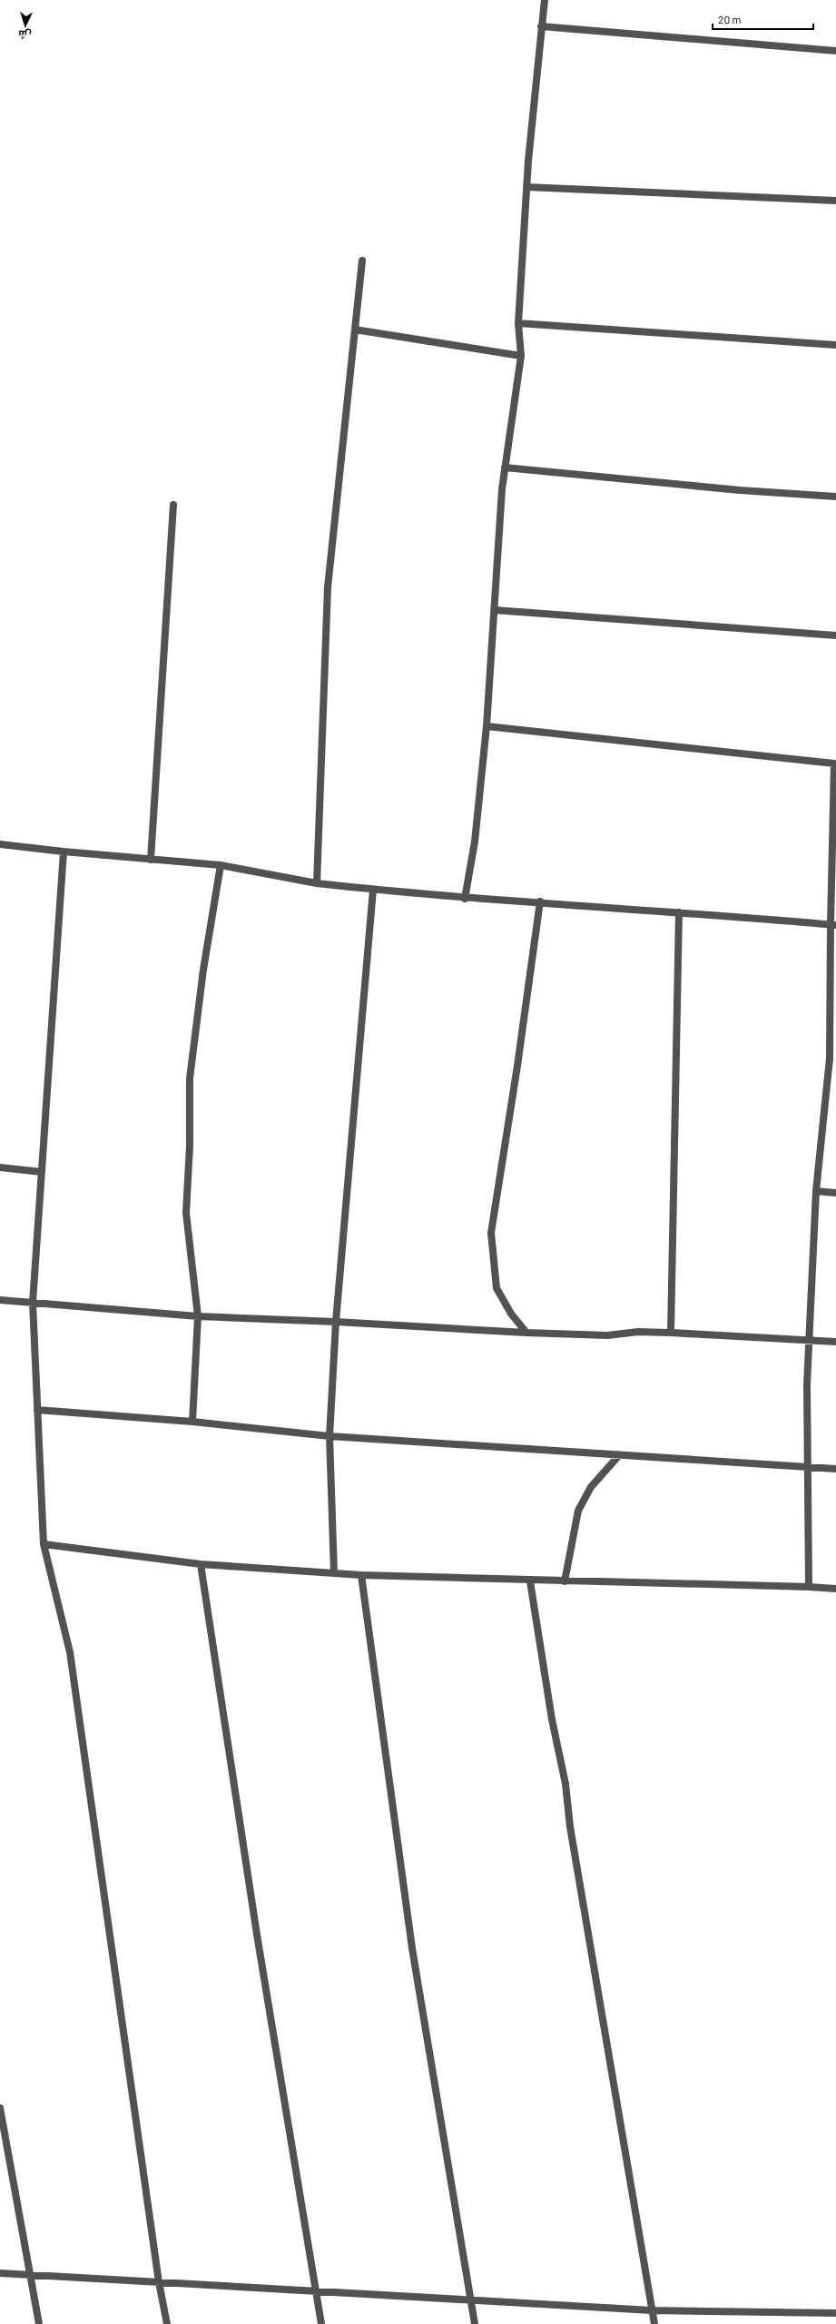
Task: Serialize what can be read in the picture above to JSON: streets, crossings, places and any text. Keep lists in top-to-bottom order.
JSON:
{
  "scale_bar": "20 m",
  "north": "bottom"
}
